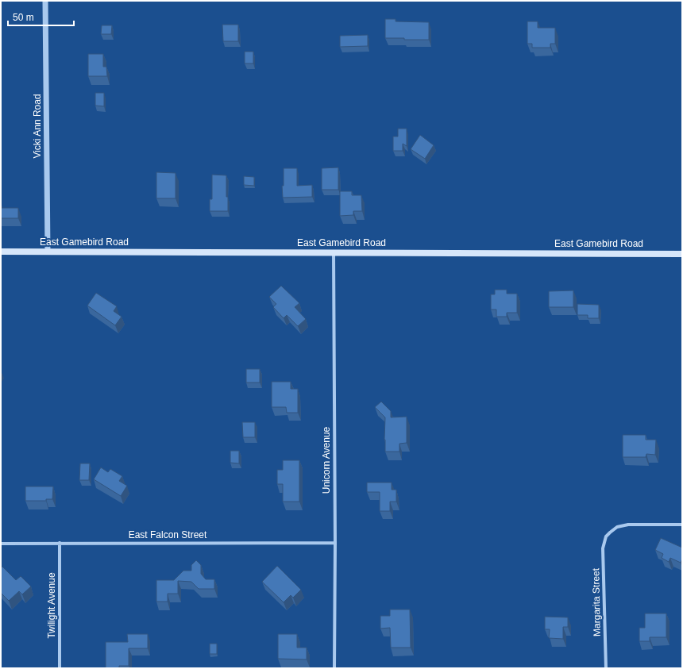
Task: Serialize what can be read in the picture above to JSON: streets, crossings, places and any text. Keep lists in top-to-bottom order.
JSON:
{
  "streets": {
    "main road": ["East Gamebird Road"],
    "street": [
      "Vicki Ann Road",
      "Unicorn Avenue",
      "East Falcon Street",
      "Margarita Street",
      "Twilight Avenue"
    ]
  },
  "crossings": [
    ["Vicki Ann Road", "East Gamebird Road"],
    ["East Gamebird Road", "Unicorn Avenue"],
    ["Unicorn Avenue", "East Falcon Street"],
    ["East Falcon Street", "Twilight Avenue"]
  ],
  "scale_bar": "50 m"
}
